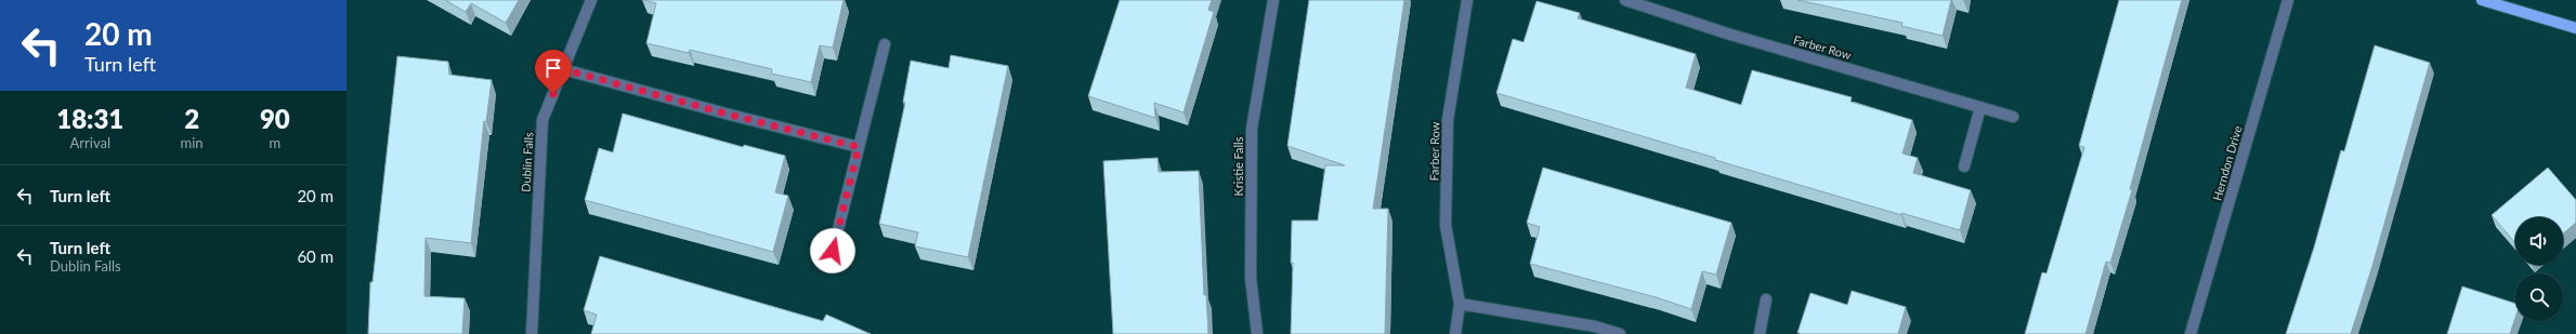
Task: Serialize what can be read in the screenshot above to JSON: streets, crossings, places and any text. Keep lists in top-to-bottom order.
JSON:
{
  "streets": {
    "street": [
      "Farber Row",
      "Dublin Falls",
      "Herndon Drive",
      "Kristie Falls"
    ]
  },
  "page": {
    "turn": ["20 m", "Turn left"],
    "eta": [
      "18:31",
      "Arrival",
      "2",
      "min",
      "90",
      "m"
    ],
    "list": [
      {
        "name": "Turn left",
        "value": "20 m"
      },
      {
        "name": "Turn left",
        "note": "Dublin Falls",
        "value": "60 m"
      }
    ]
  }
}
